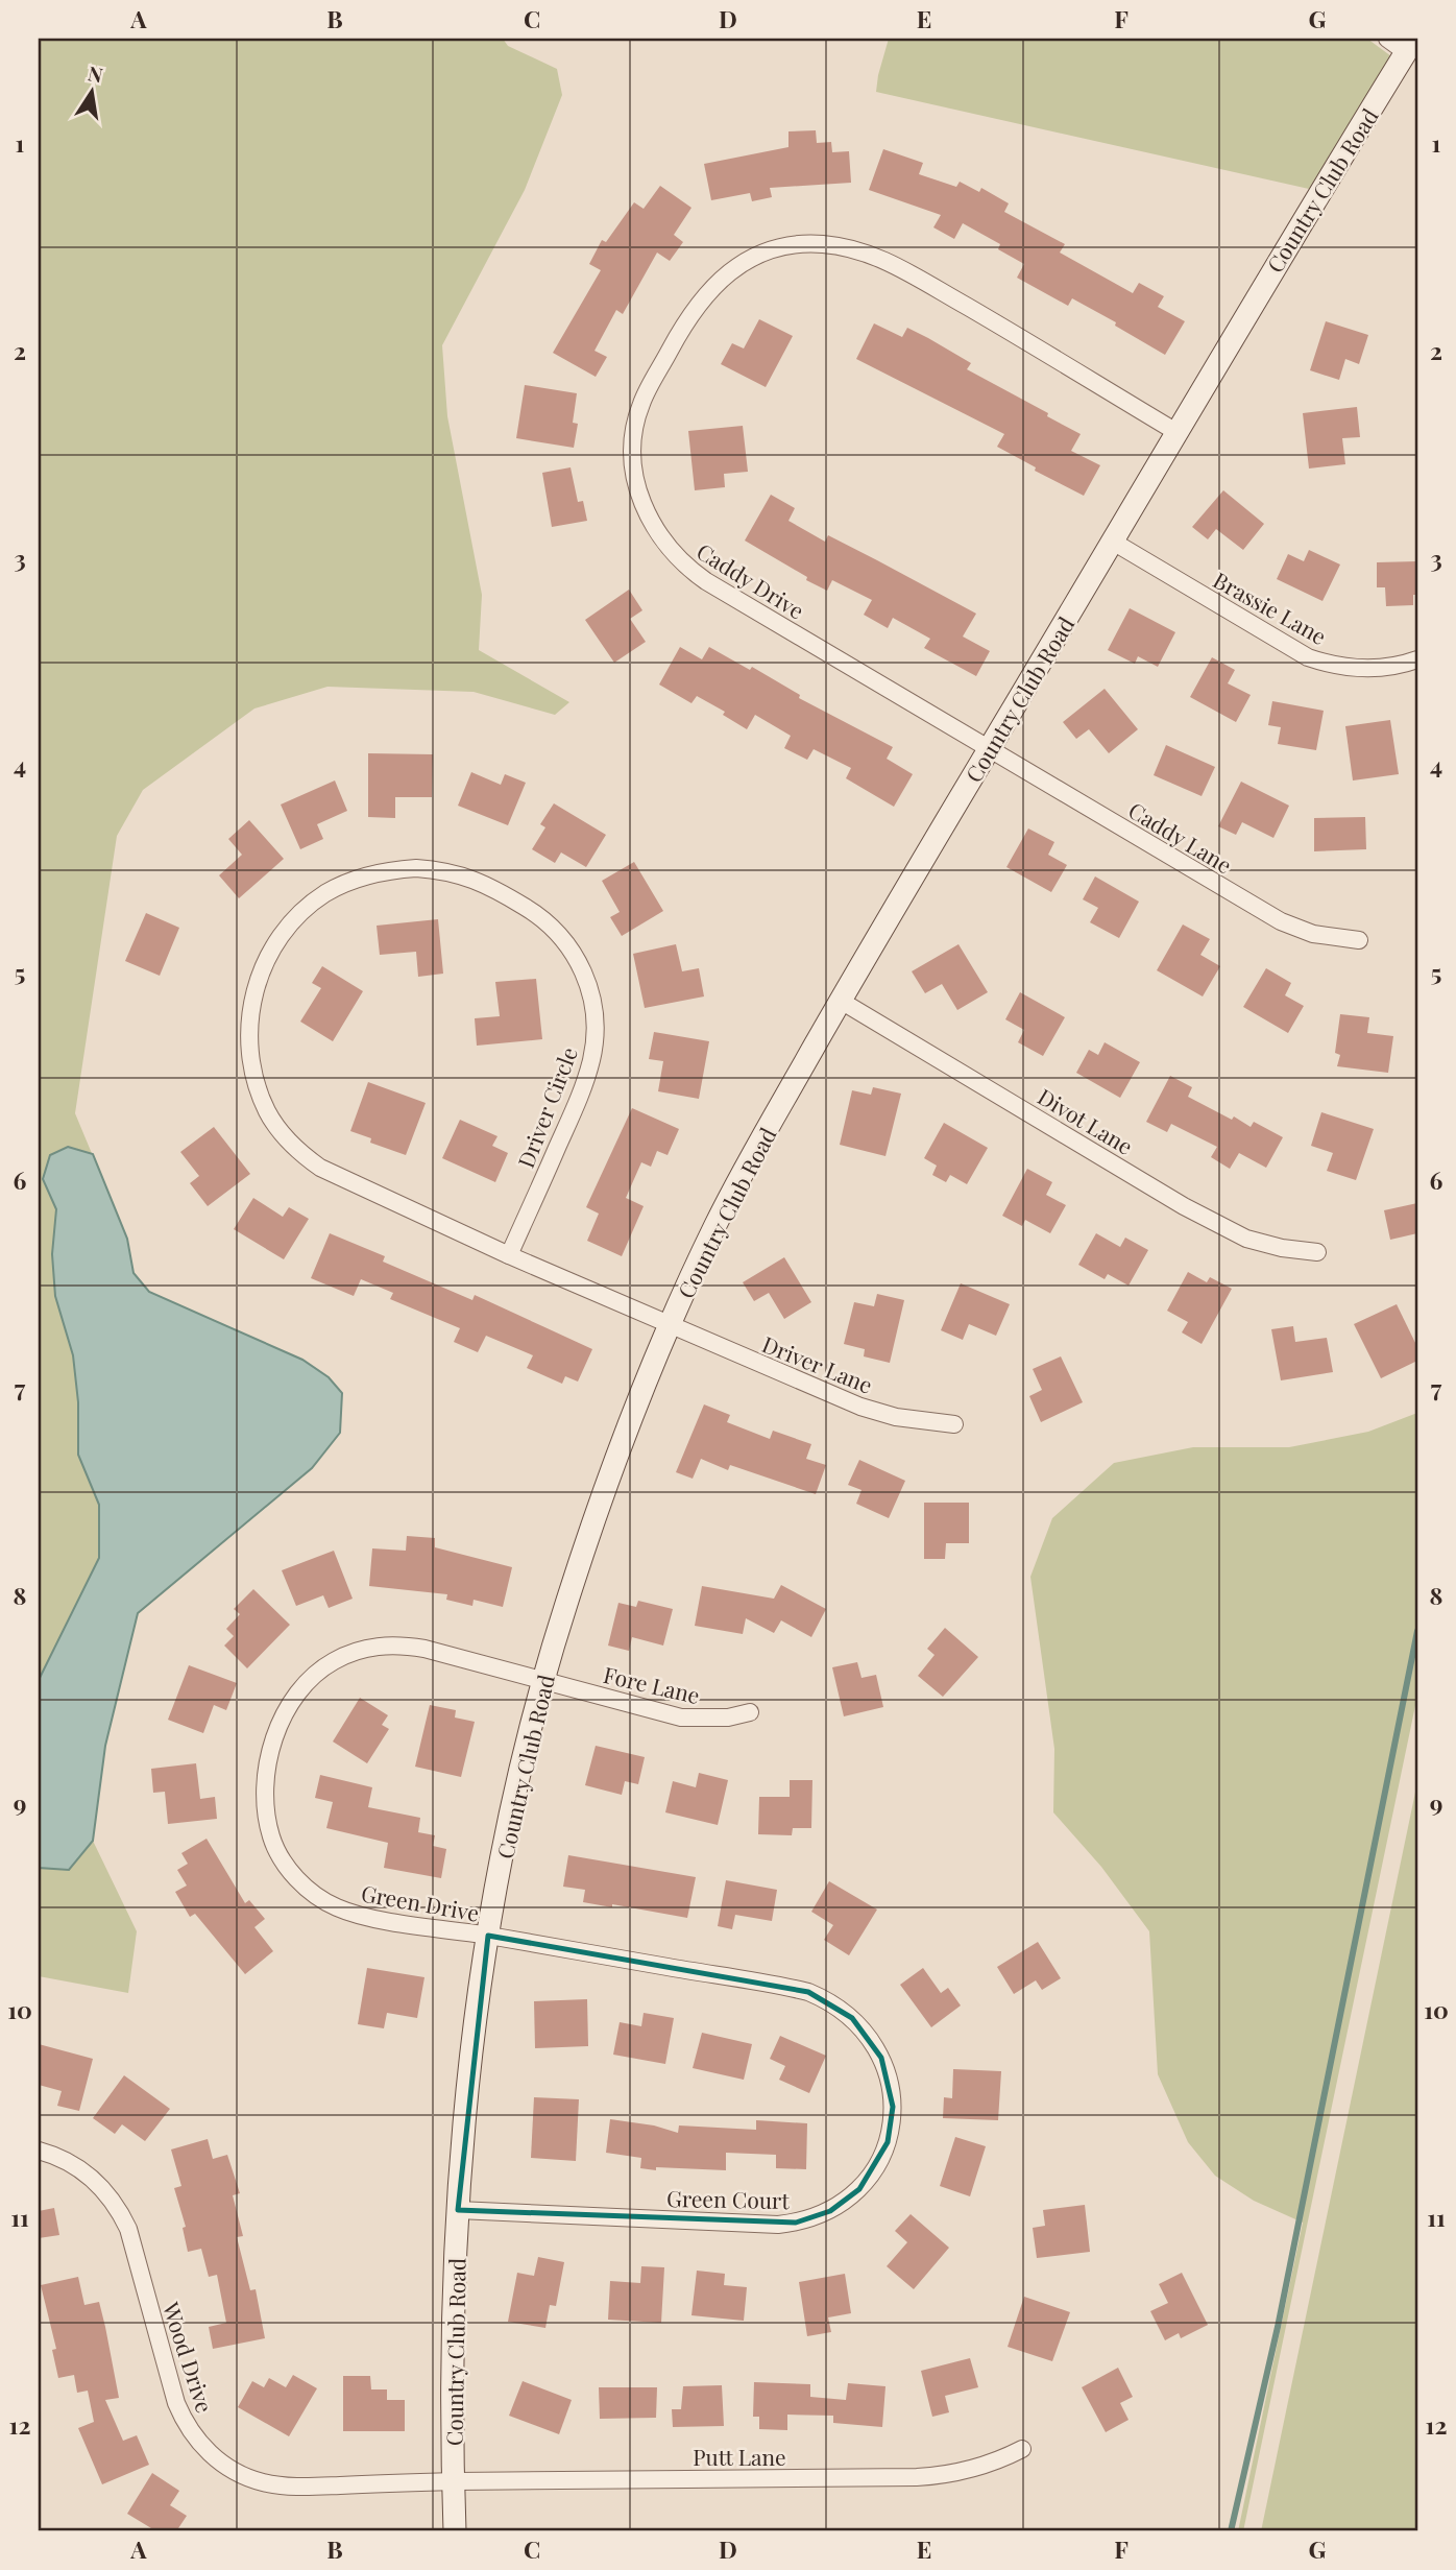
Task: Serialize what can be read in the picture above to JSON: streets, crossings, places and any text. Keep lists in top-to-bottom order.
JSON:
{
  "streets": {
    "street": [
      "Country Club Road",
      "Caddy Drive",
      "Brassie Lane",
      "Caddy Lane",
      "Driver Circle",
      "Divot Lane",
      "Driver Lane",
      "Fore Lane",
      "Green Drive",
      "Green Court",
      "Wood Drive",
      "Putt Lane"
    ]
  },
  "crossings": [
    ["Country Club Road", "Caddy Drive"],
    ["Country Club Road", "Brassie Lane"],
    ["Country Club Road", "Caddy Lane"],
    ["Country Club Road", "Driver Circle"],
    ["Country Club Road", "Divot Lane"],
    ["Country Club Road", "Driver Lane"],
    ["Country Club Road", "Fore Lane"],
    ["Country Club Road", "Green Drive"],
    ["Country Club Road", "Green Court"],
    ["Country Club Road", "Wood Drive"],
    ["Country Club Road", "Putt Lane"],
    ["Caddy Drive", "Caddy Lane"],
    ["Driver Circle", "Driver Lane"],
    ["Fore Lane", "Green Drive"],
    ["Green Drive", "Green Court"],
    ["Wood Drive", "Putt Lane"]
  ],
  "north": "top",
  "grid": {
    "columns": [
      "A",
      "B",
      "C",
      "D",
      "E",
      "F",
      "G"
    ],
    "rows": [
      "1",
      "2",
      "3",
      "4",
      "5",
      "6",
      "7",
      "8",
      "9",
      "10",
      "11",
      "12"
    ]
  }
}
